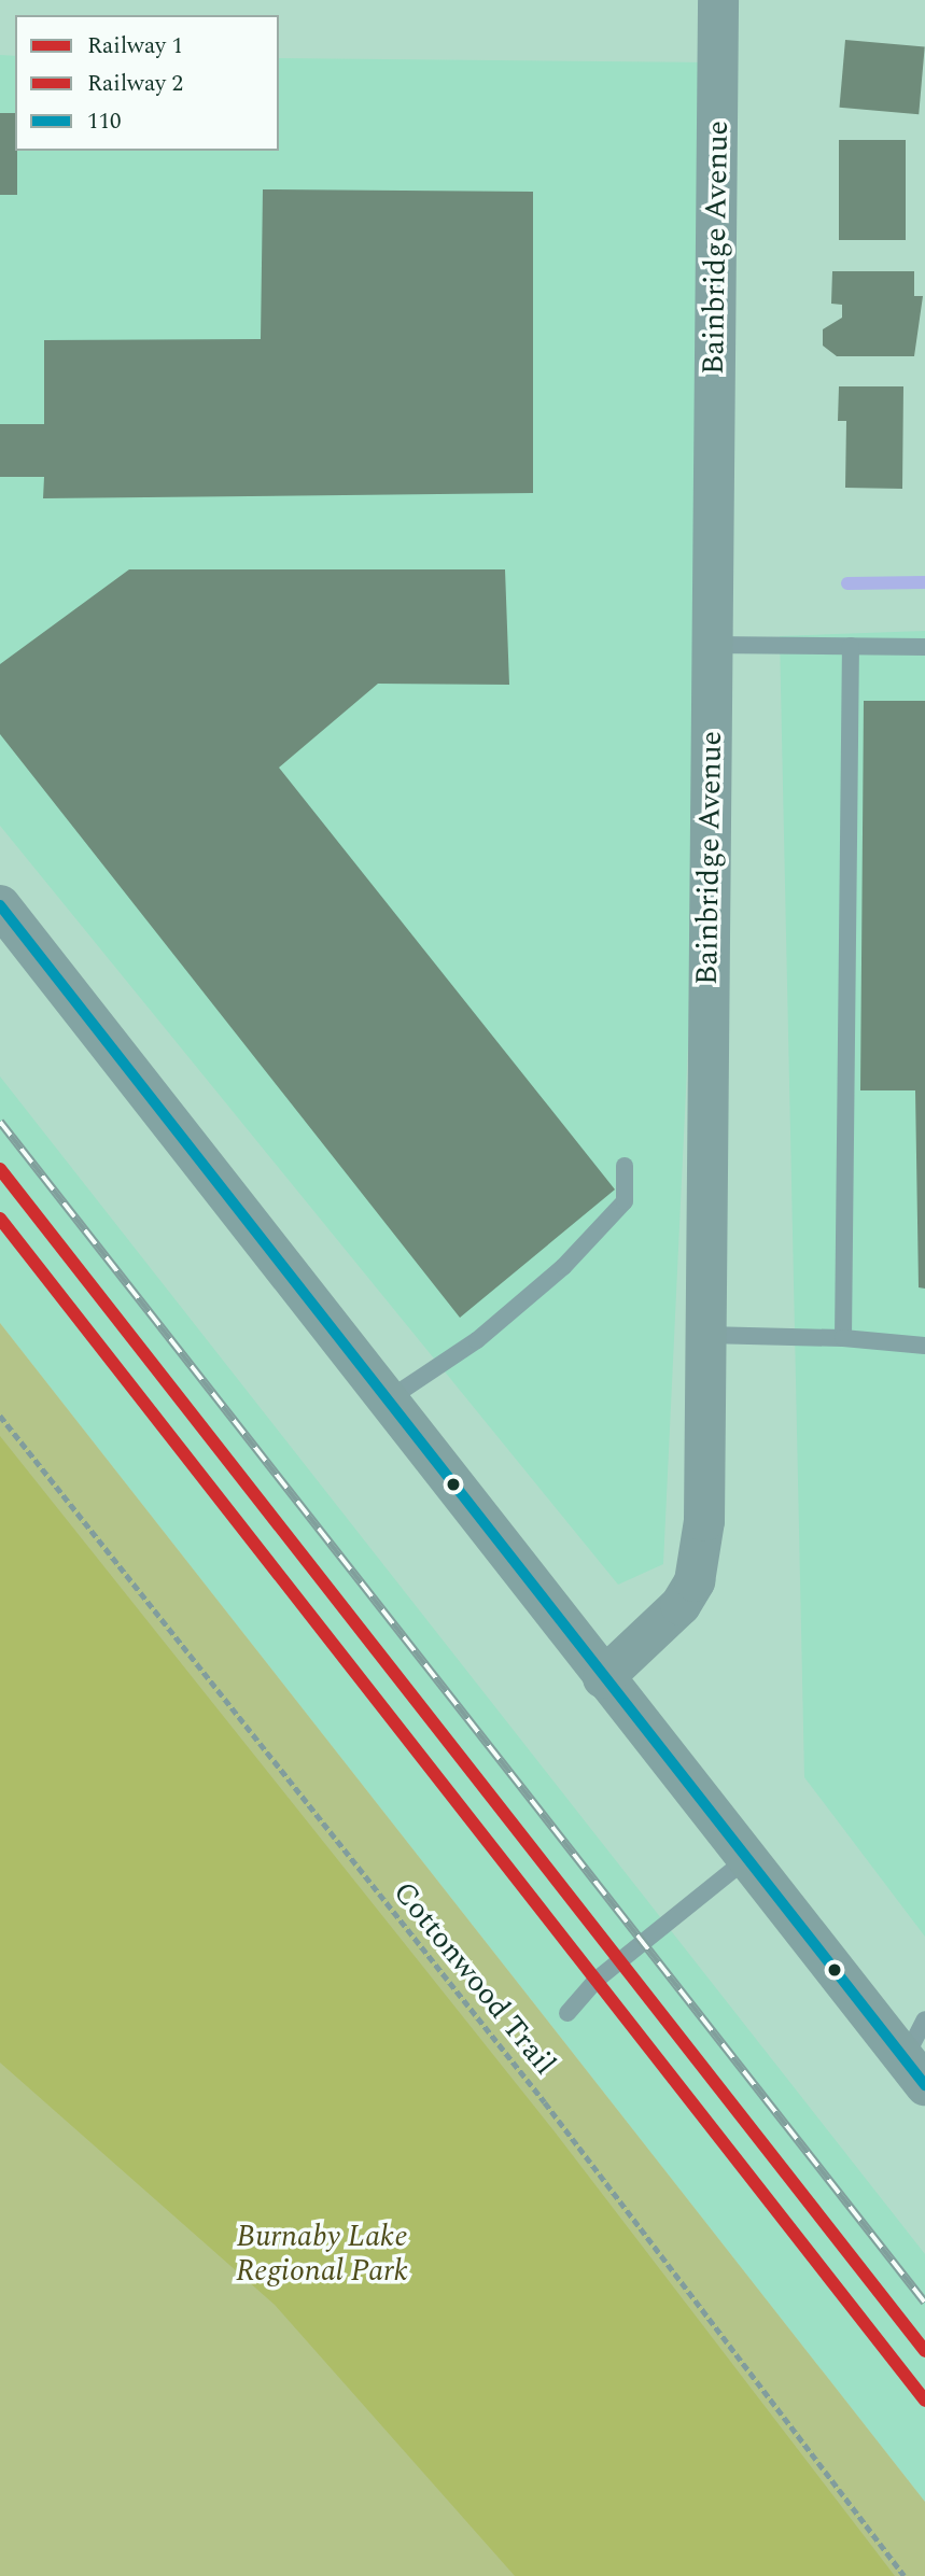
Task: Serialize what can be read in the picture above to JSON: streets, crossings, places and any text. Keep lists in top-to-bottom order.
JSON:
{
  "streets": {
    "street": ["Bainbridge Avenue"],
    "path": ["Cottonwood Trail"]
  },
  "parks": ["Burnaby Lake Regional Park"],
  "lines": ["transit line 110", "rail line 1", "rail line 2"],
  "legend": ["Railway 1", "Railway 2", "110"]
}
